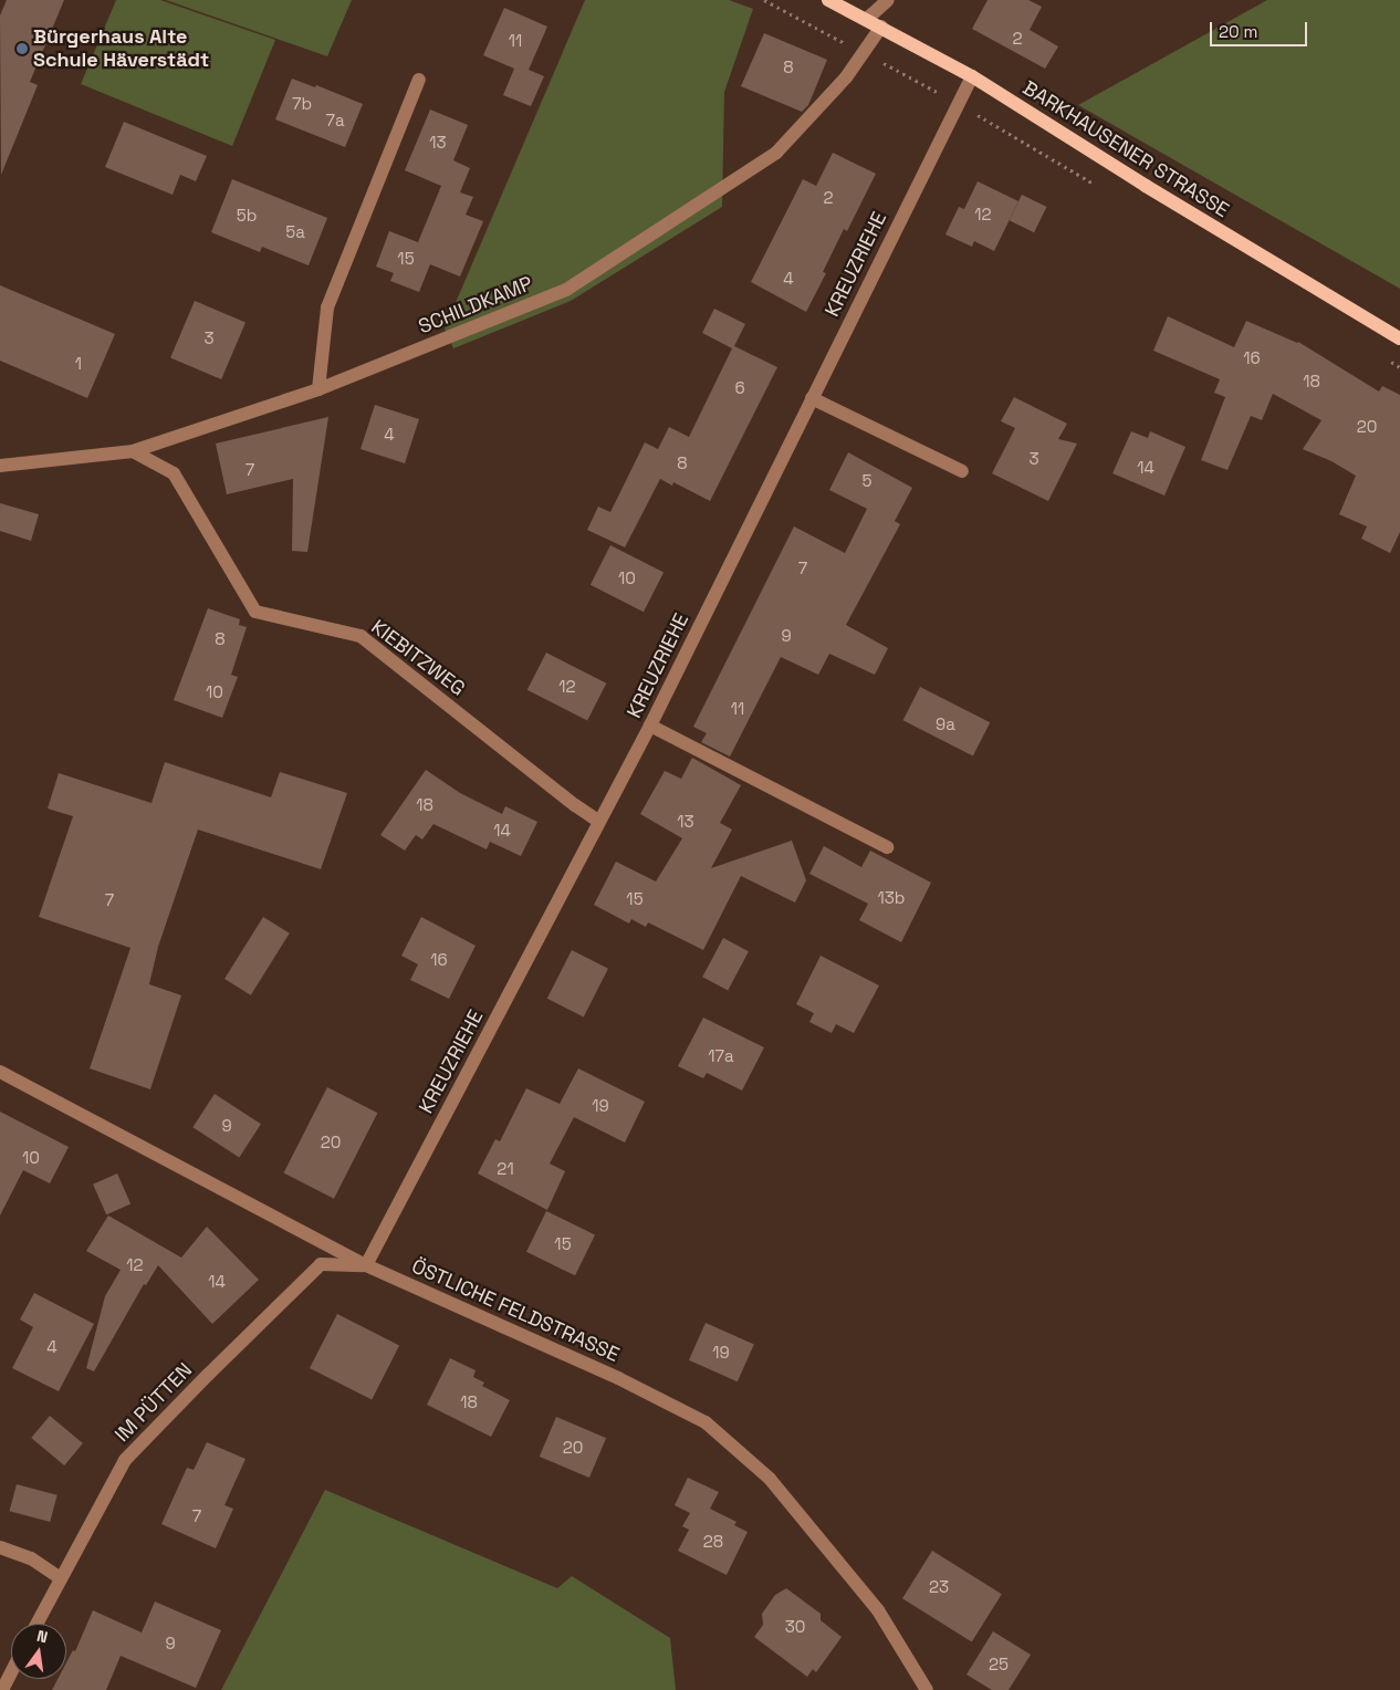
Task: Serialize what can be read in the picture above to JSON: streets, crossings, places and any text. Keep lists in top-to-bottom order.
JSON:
{
  "streets": {
    "main road": ["BARKHAUSENER STRASSE"],
    "street": [
      "KREUZRIEHE",
      "SCHILDKAMP",
      "KIEBITZWEG",
      "ÖSTLICHE FELDSTRASSE",
      "IM PÜTTEN"
    ]
  },
  "crossings": [
    ["BARKHAUSENER STRASSE", "KREUZRIEHE"],
    ["BARKHAUSENER STRASSE", "SCHILDKAMP"],
    ["KREUZRIEHE", "KIEBITZWEG"],
    ["KREUZRIEHE", "ÖSTLICHE FELDSTRASSE"],
    ["KREUZRIEHE", "IM PÜTTEN"],
    ["SCHILDKAMP", "KIEBITZWEG"],
    ["ÖSTLICHE FELDSTRASSE", "IM PÜTTEN"]
  ],
  "places": ["Bürgerhaus Alte Schule Häverstädt"],
  "house_numbers": [
    "2",
    "11",
    "8",
    "7b",
    "7a",
    "13",
    "2",
    "12",
    "5b",
    "5a",
    "15",
    "4",
    "3",
    "16",
    "1",
    "18",
    "6",
    "20",
    "4",
    "3",
    "8",
    "14",
    "7",
    "5",
    "7",
    "10",
    "9",
    "8",
    "12",
    "10",
    "11",
    "9a",
    "18",
    "13",
    "14",
    "13b",
    "15",
    "7",
    "16",
    "17a",
    "19",
    "9",
    "20",
    "10",
    "21",
    "15",
    "12",
    "14",
    "4",
    "19",
    "18",
    "20",
    "7",
    "28",
    "23",
    "30",
    "9",
    "25"
  ],
  "scale_bar": "20 m",
  "north": "top"
}
